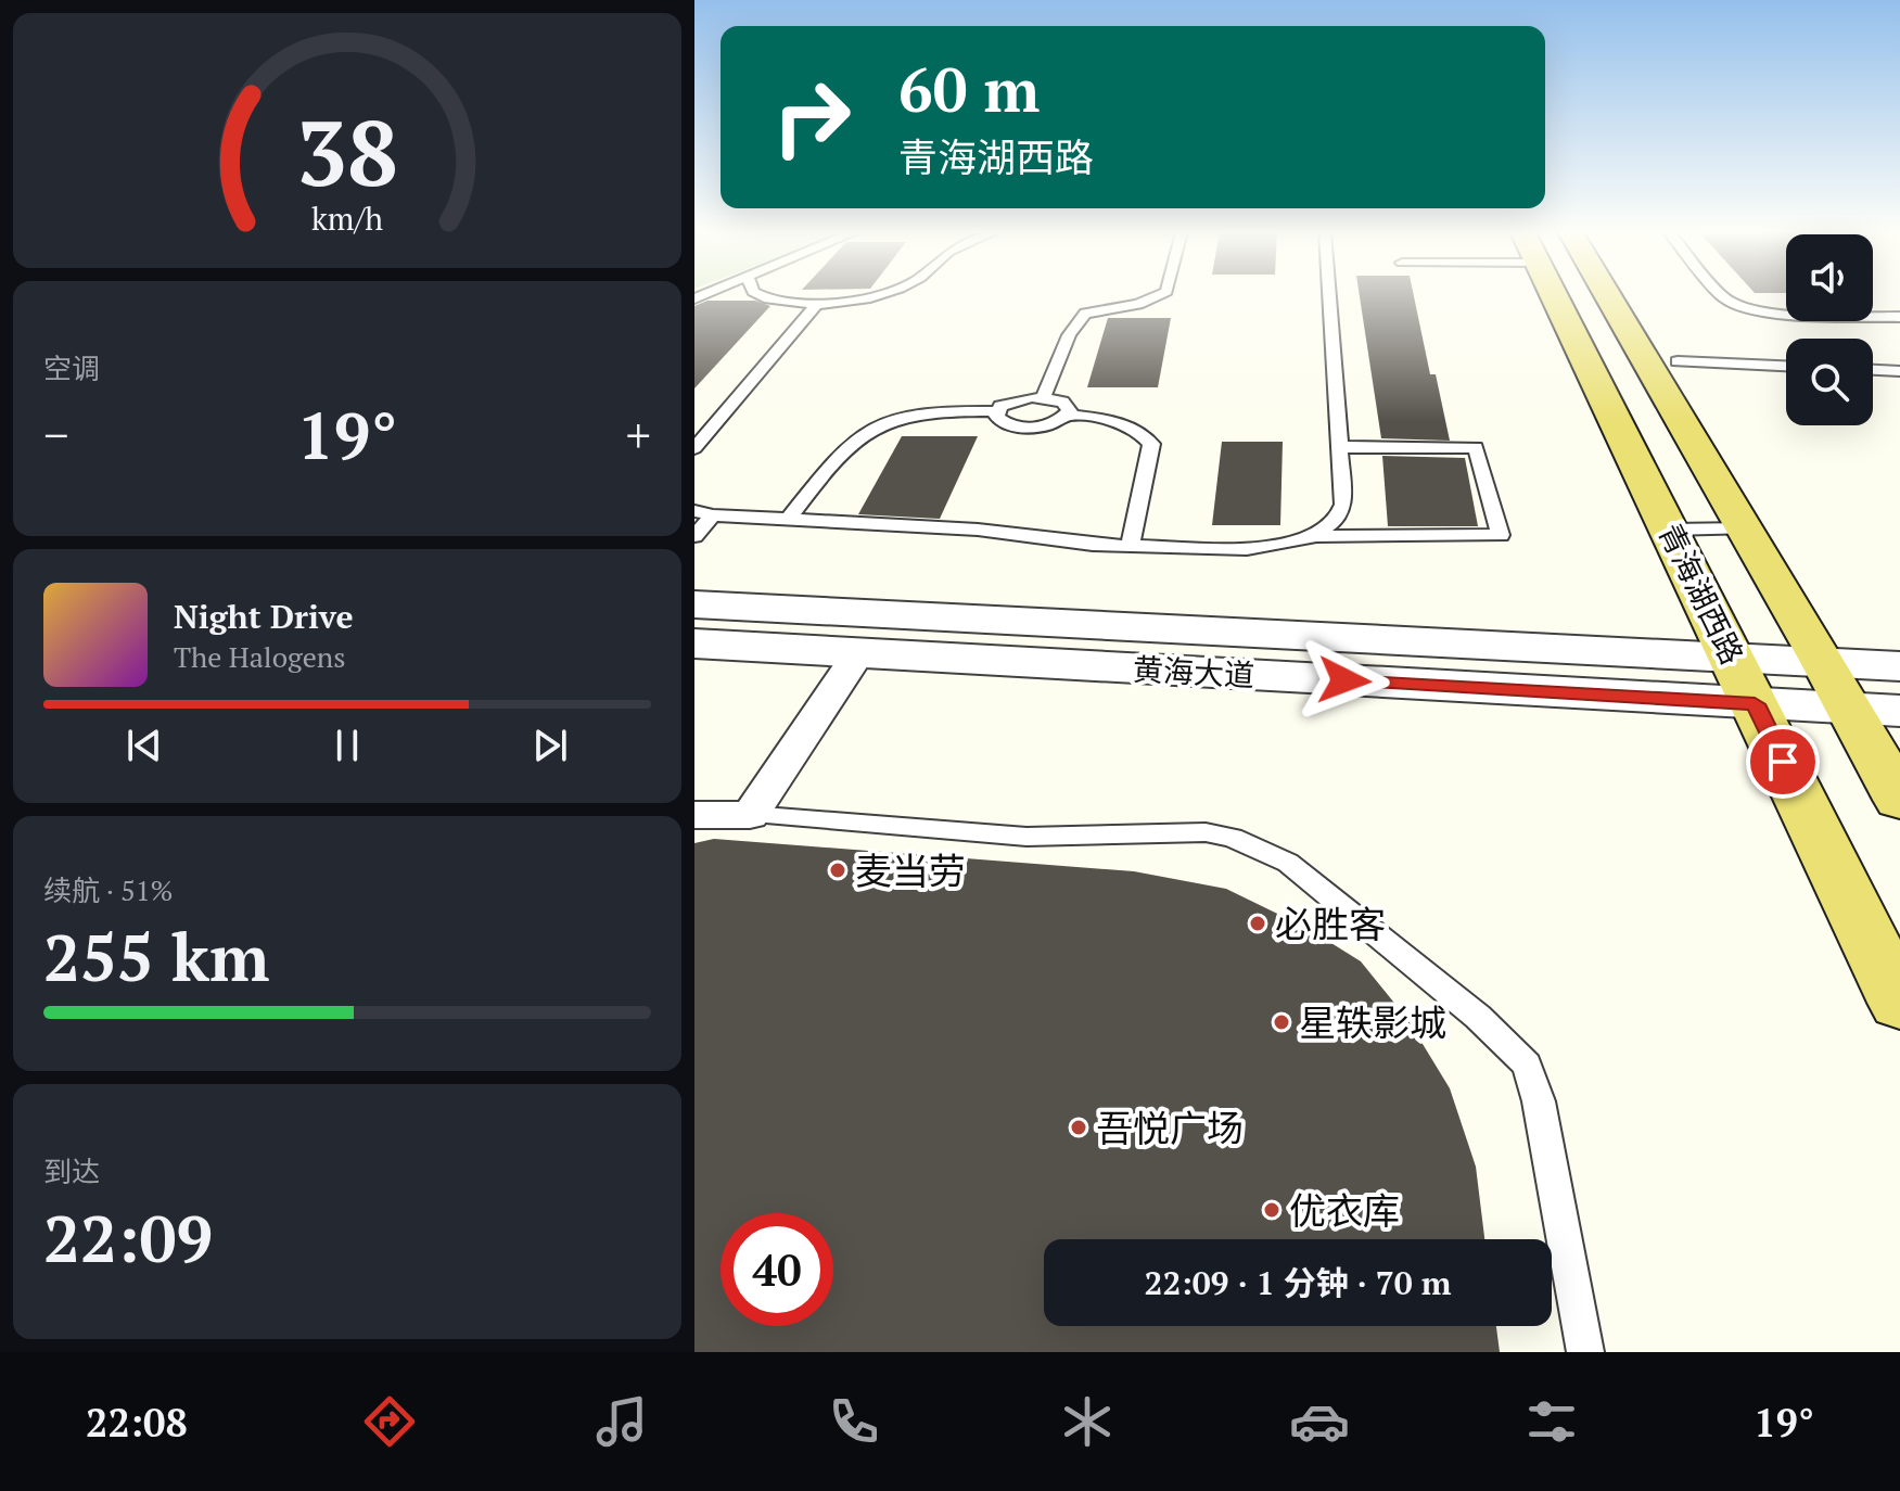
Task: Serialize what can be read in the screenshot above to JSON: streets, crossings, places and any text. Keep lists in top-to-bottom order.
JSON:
{
  "streets": {
    "main road": ["青海湖西路"],
    "street": ["黄海大道"]
  },
  "crossings": [
    ["青海湖西路", "黄海大道"]
  ],
  "places": [
    "麦当劳",
    "必胜客",
    "星轶影城",
    "吾悦广场",
    "优衣库"
  ],
  "page": {
    "turn": ["60 m", "青海湖西路"],
    "tile": [
      "空调",
      ["续航 · 51%", "255 km"],
      ["到达", "22:09"]
    ],
    "heat": ["−", "19°", "+"],
    "song": ["Night Drive", "The Halogens"],
    "limit": "40",
    "trip": "22:09 · 1 分钟 · 70 m",
    "tabs": ["22:08", "19°"],
    "gauge": ["38", "km/h"]
  }
}
